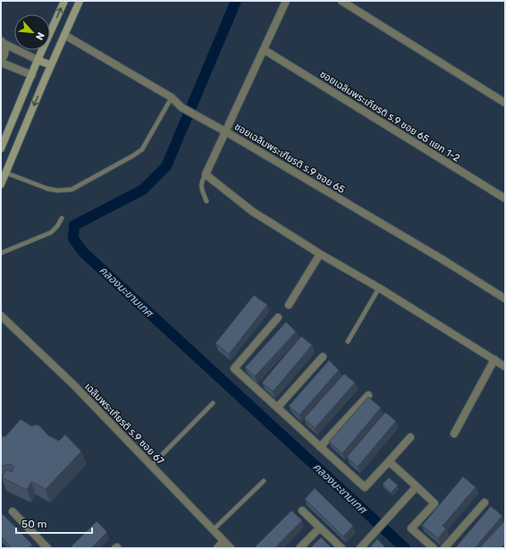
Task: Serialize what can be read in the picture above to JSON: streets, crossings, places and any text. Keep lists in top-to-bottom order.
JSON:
{
  "streets": {
    "street": ["ซอยเฉลิมพระเกียรติ ร.9 ซอย 65 แยก 1-2", "ซอยเฉลิมพระเกียรติ ร.9 ซอย 65", "เฉลิมพระเกียรติ ร.9 ซอย 67"]
  },
  "water": ["คลองมะขามเทศ"],
  "scale_bar": "50 m",
  "north": "bottom right"
}
